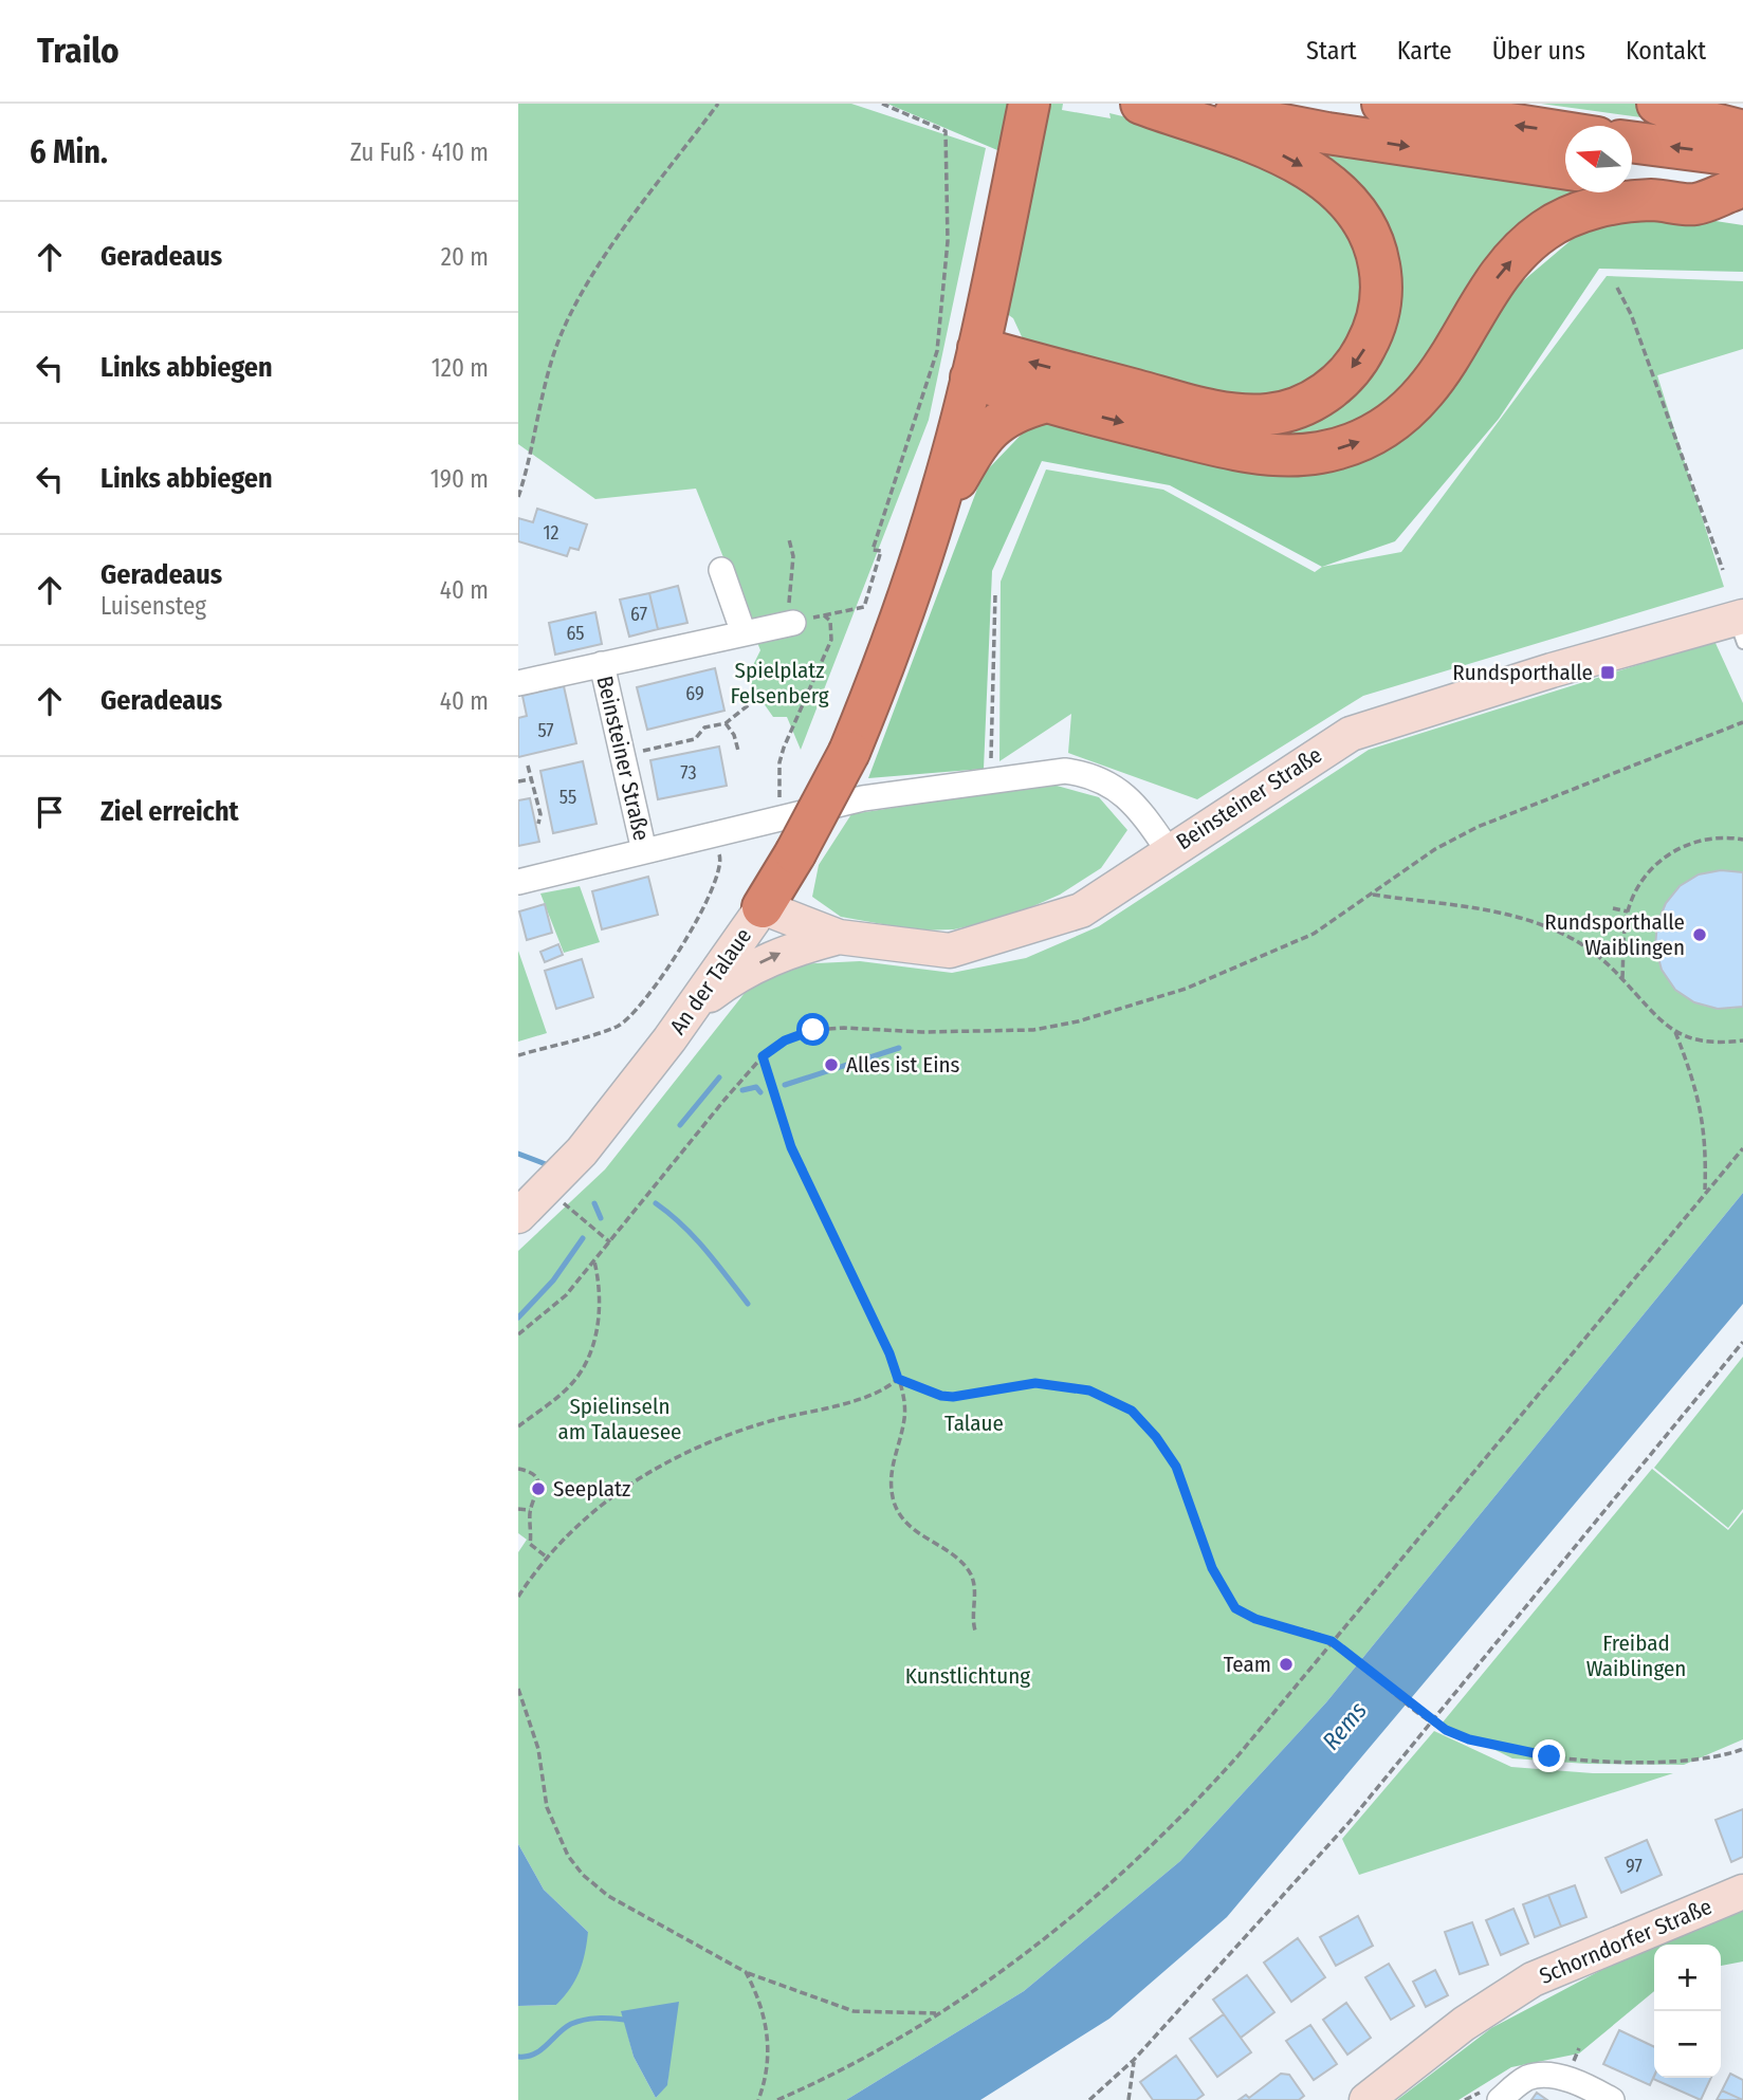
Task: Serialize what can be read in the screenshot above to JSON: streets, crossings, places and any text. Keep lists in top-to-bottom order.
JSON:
{
  "streets": {
    "street": ["Beinsteiner Straße", "An der Talaue", "Schorndorfer Straße"]
  },
  "crossings": [
    ["Beinsteiner Straße", "An der Talaue"]
  ],
  "water": ["Rems"],
  "parks": [
    "Spielplatz Felsenberg",
    "Spielinseln am Talauesee",
    "Talaue",
    "Freibad Waiblingen",
    "Kunstlichtung"
  ],
  "places": {
    "transit": ["Rundsporthalle"],
    "other": [
      "Rundsporthalle Waiblingen",
      "Alles ist Eins",
      "Seeplatz",
      "Team"
    ]
  },
  "house_numbers": [
    "12",
    "67",
    "65",
    "69",
    "57",
    "73",
    "55",
    "97"
  ],
  "north": "left",
  "page": {
    "header": "Trailo",
    "nav": [
      "Start",
      "Karte",
      "Über uns",
      "Kontakt"
    ],
    "heading": ["6 Min.", "Zu Fuß · 410 m"],
    "list": [
      ["Geradeaus", "20 m"],
      ["Links abbiegen", "120 m"],
      ["Links abbiegen", "190 m"],
      ["Geradeaus", "Luisensteg", "40 m"],
      ["Geradeaus", "40 m"],
      "Ziel erreicht"
    ],
    "map_buttons": ["+", "−"]
  }
}
